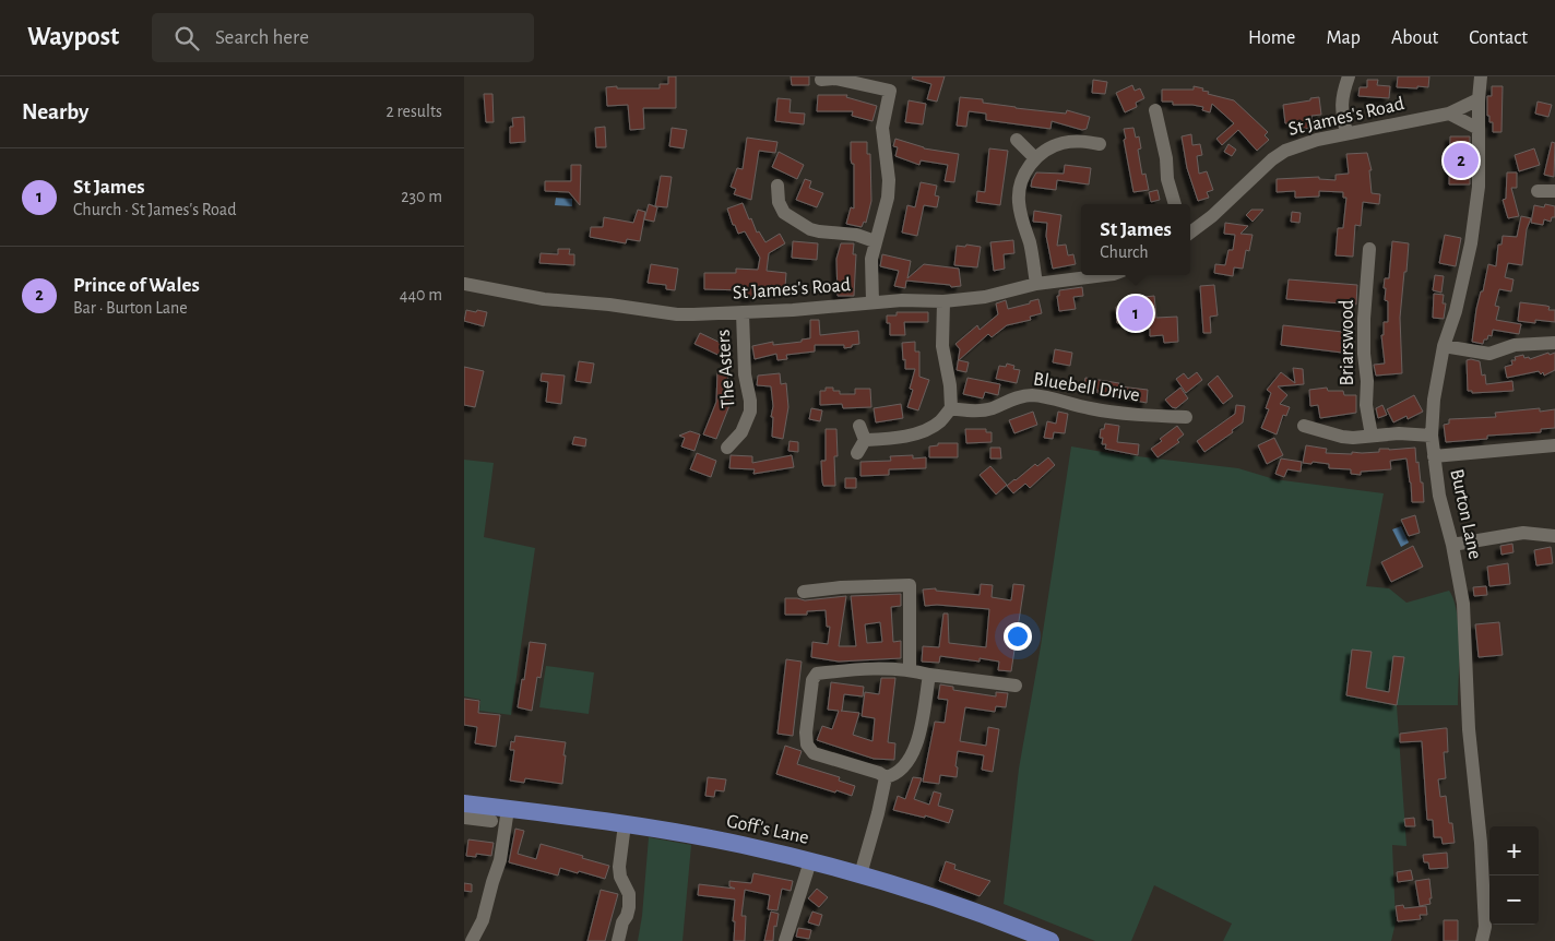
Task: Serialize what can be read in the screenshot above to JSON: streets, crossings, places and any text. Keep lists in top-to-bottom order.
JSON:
{
  "streets": {
    "main road": ["Goff's Lane"],
    "street": [
      "St James's Road",
      "Briarswood",
      "The Asters",
      "Bluebell Drive",
      "Burton Lane"
    ]
  },
  "crossings": [
    ["St James's Road", "The Asters"],
    ["St James's Road", "Burton Lane"]
  ],
  "page": {
    "header": "Waypost",
    "search": "Search here",
    "nav": [
      "Home",
      "Map",
      "About",
      "Contact"
    ],
    "heading": ["Nearby", "2 results"],
    "pins": ["2", "1"],
    "list": [
      {
        "mark": "1",
        "name": "St James",
        "note": "Church · St James's Road",
        "value": "230 m"
      },
      {
        "mark": "2",
        "name": "Prince of Wales",
        "note": "Bar · Burton Lane",
        "value": "440 m"
      }
    ],
    "popup": ["St James", "Church"],
    "map_buttons": ["+", "−"]
  }
}
